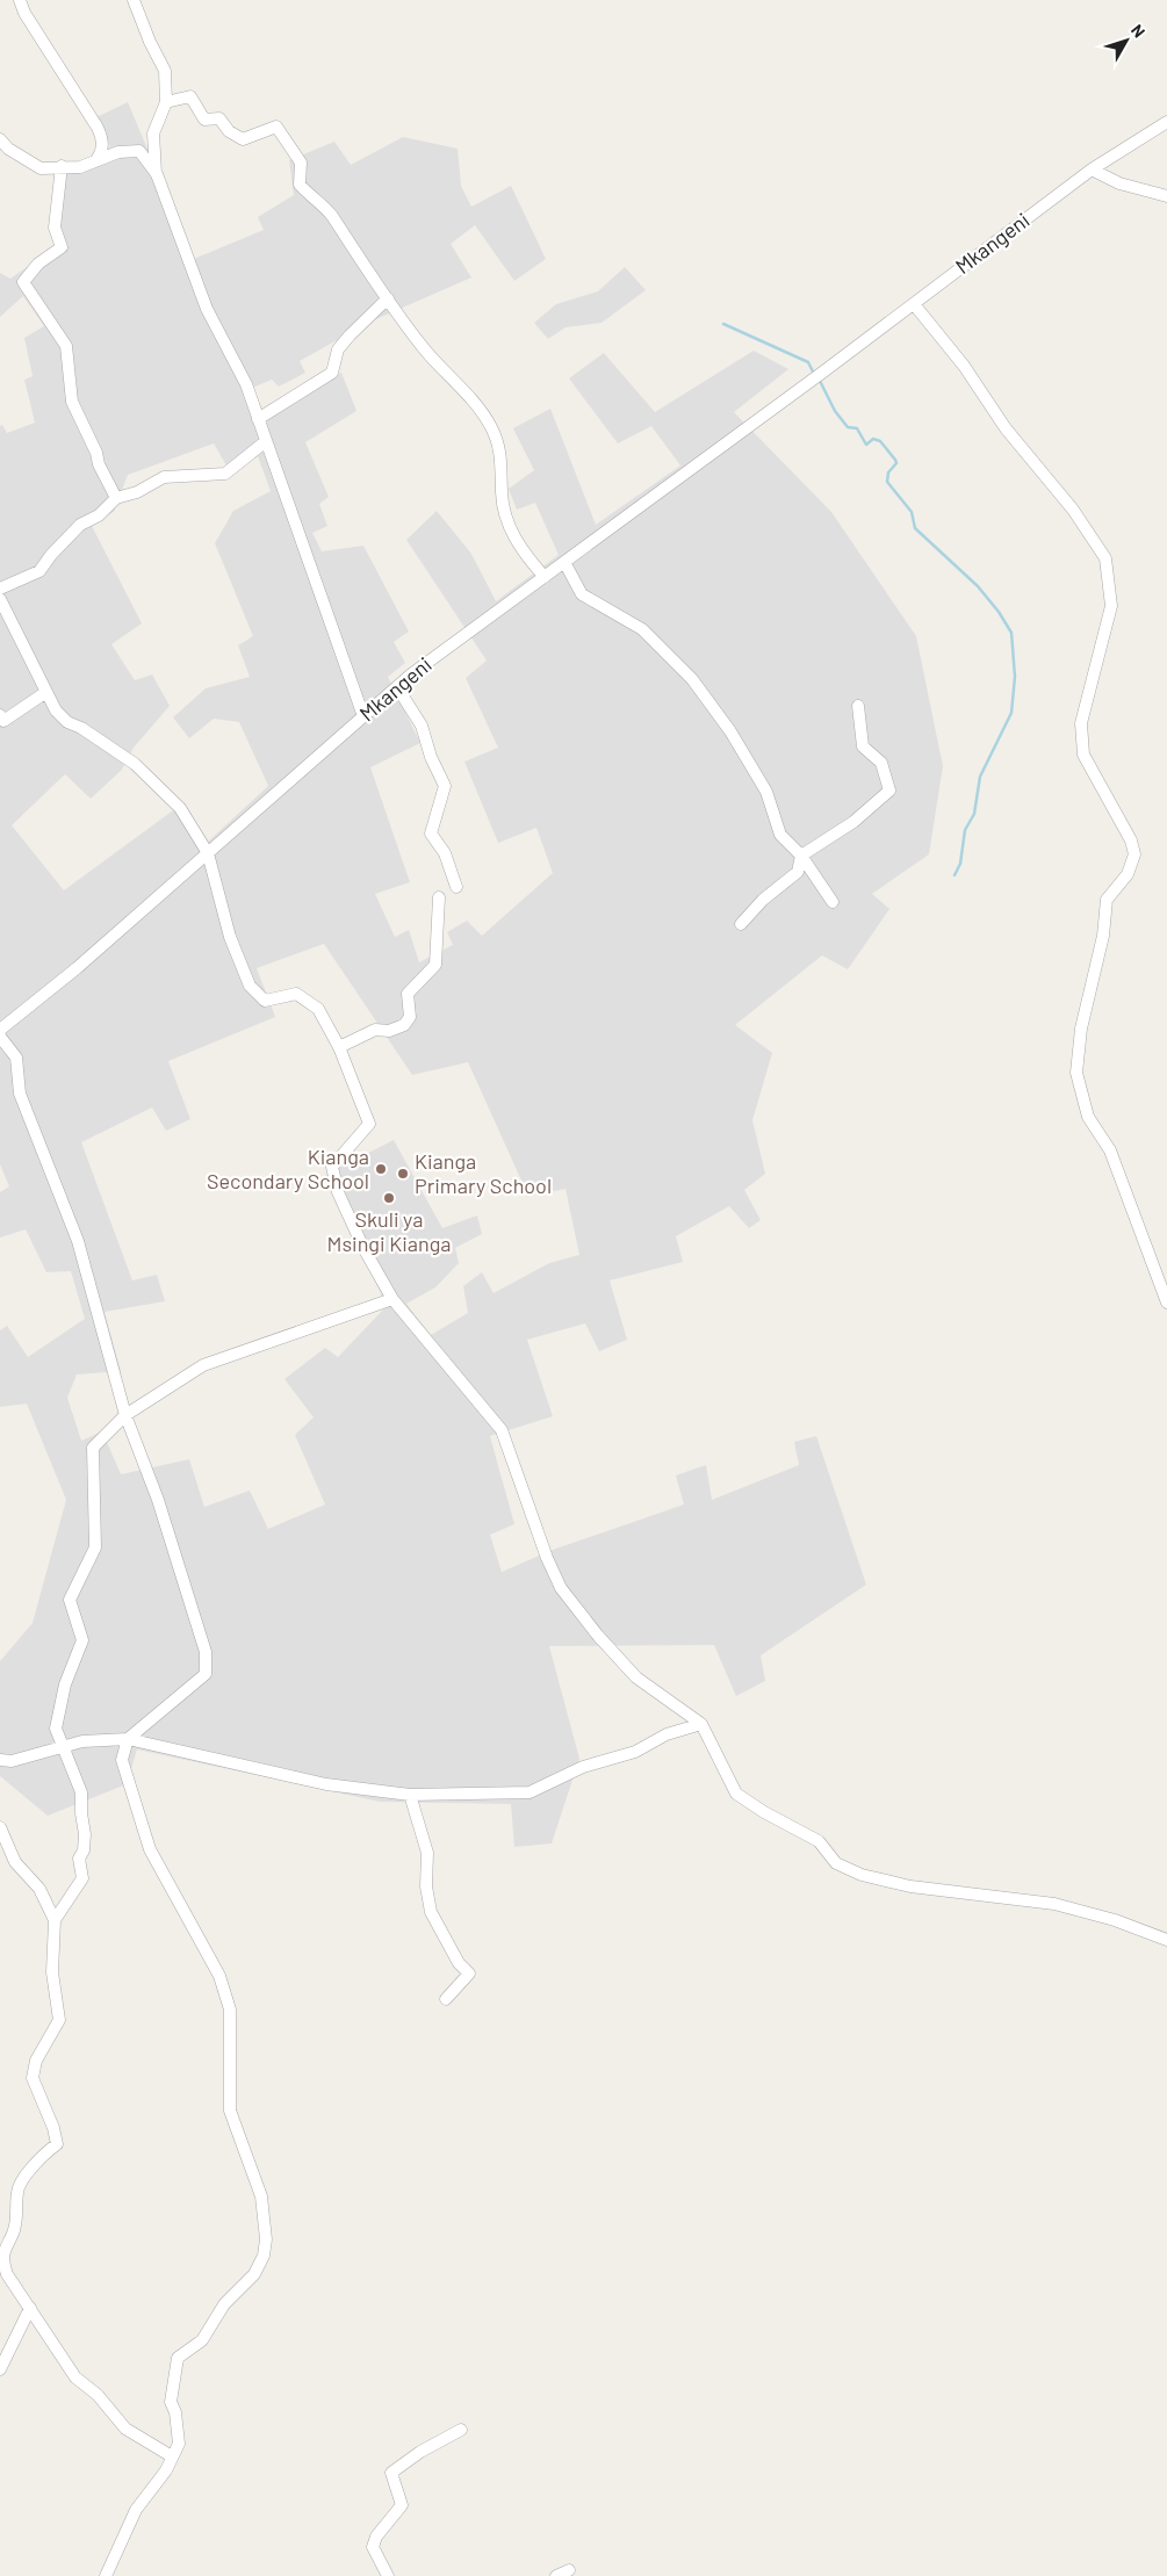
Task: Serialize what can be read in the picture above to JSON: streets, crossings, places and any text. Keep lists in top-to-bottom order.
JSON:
{
  "streets": {
    "street": ["Mkangeni"]
  },
  "places": ["Kianga Secondary School", "Kianga Primary School", "Skuli ya Msingi Kianga"],
  "north": "top right"
}
